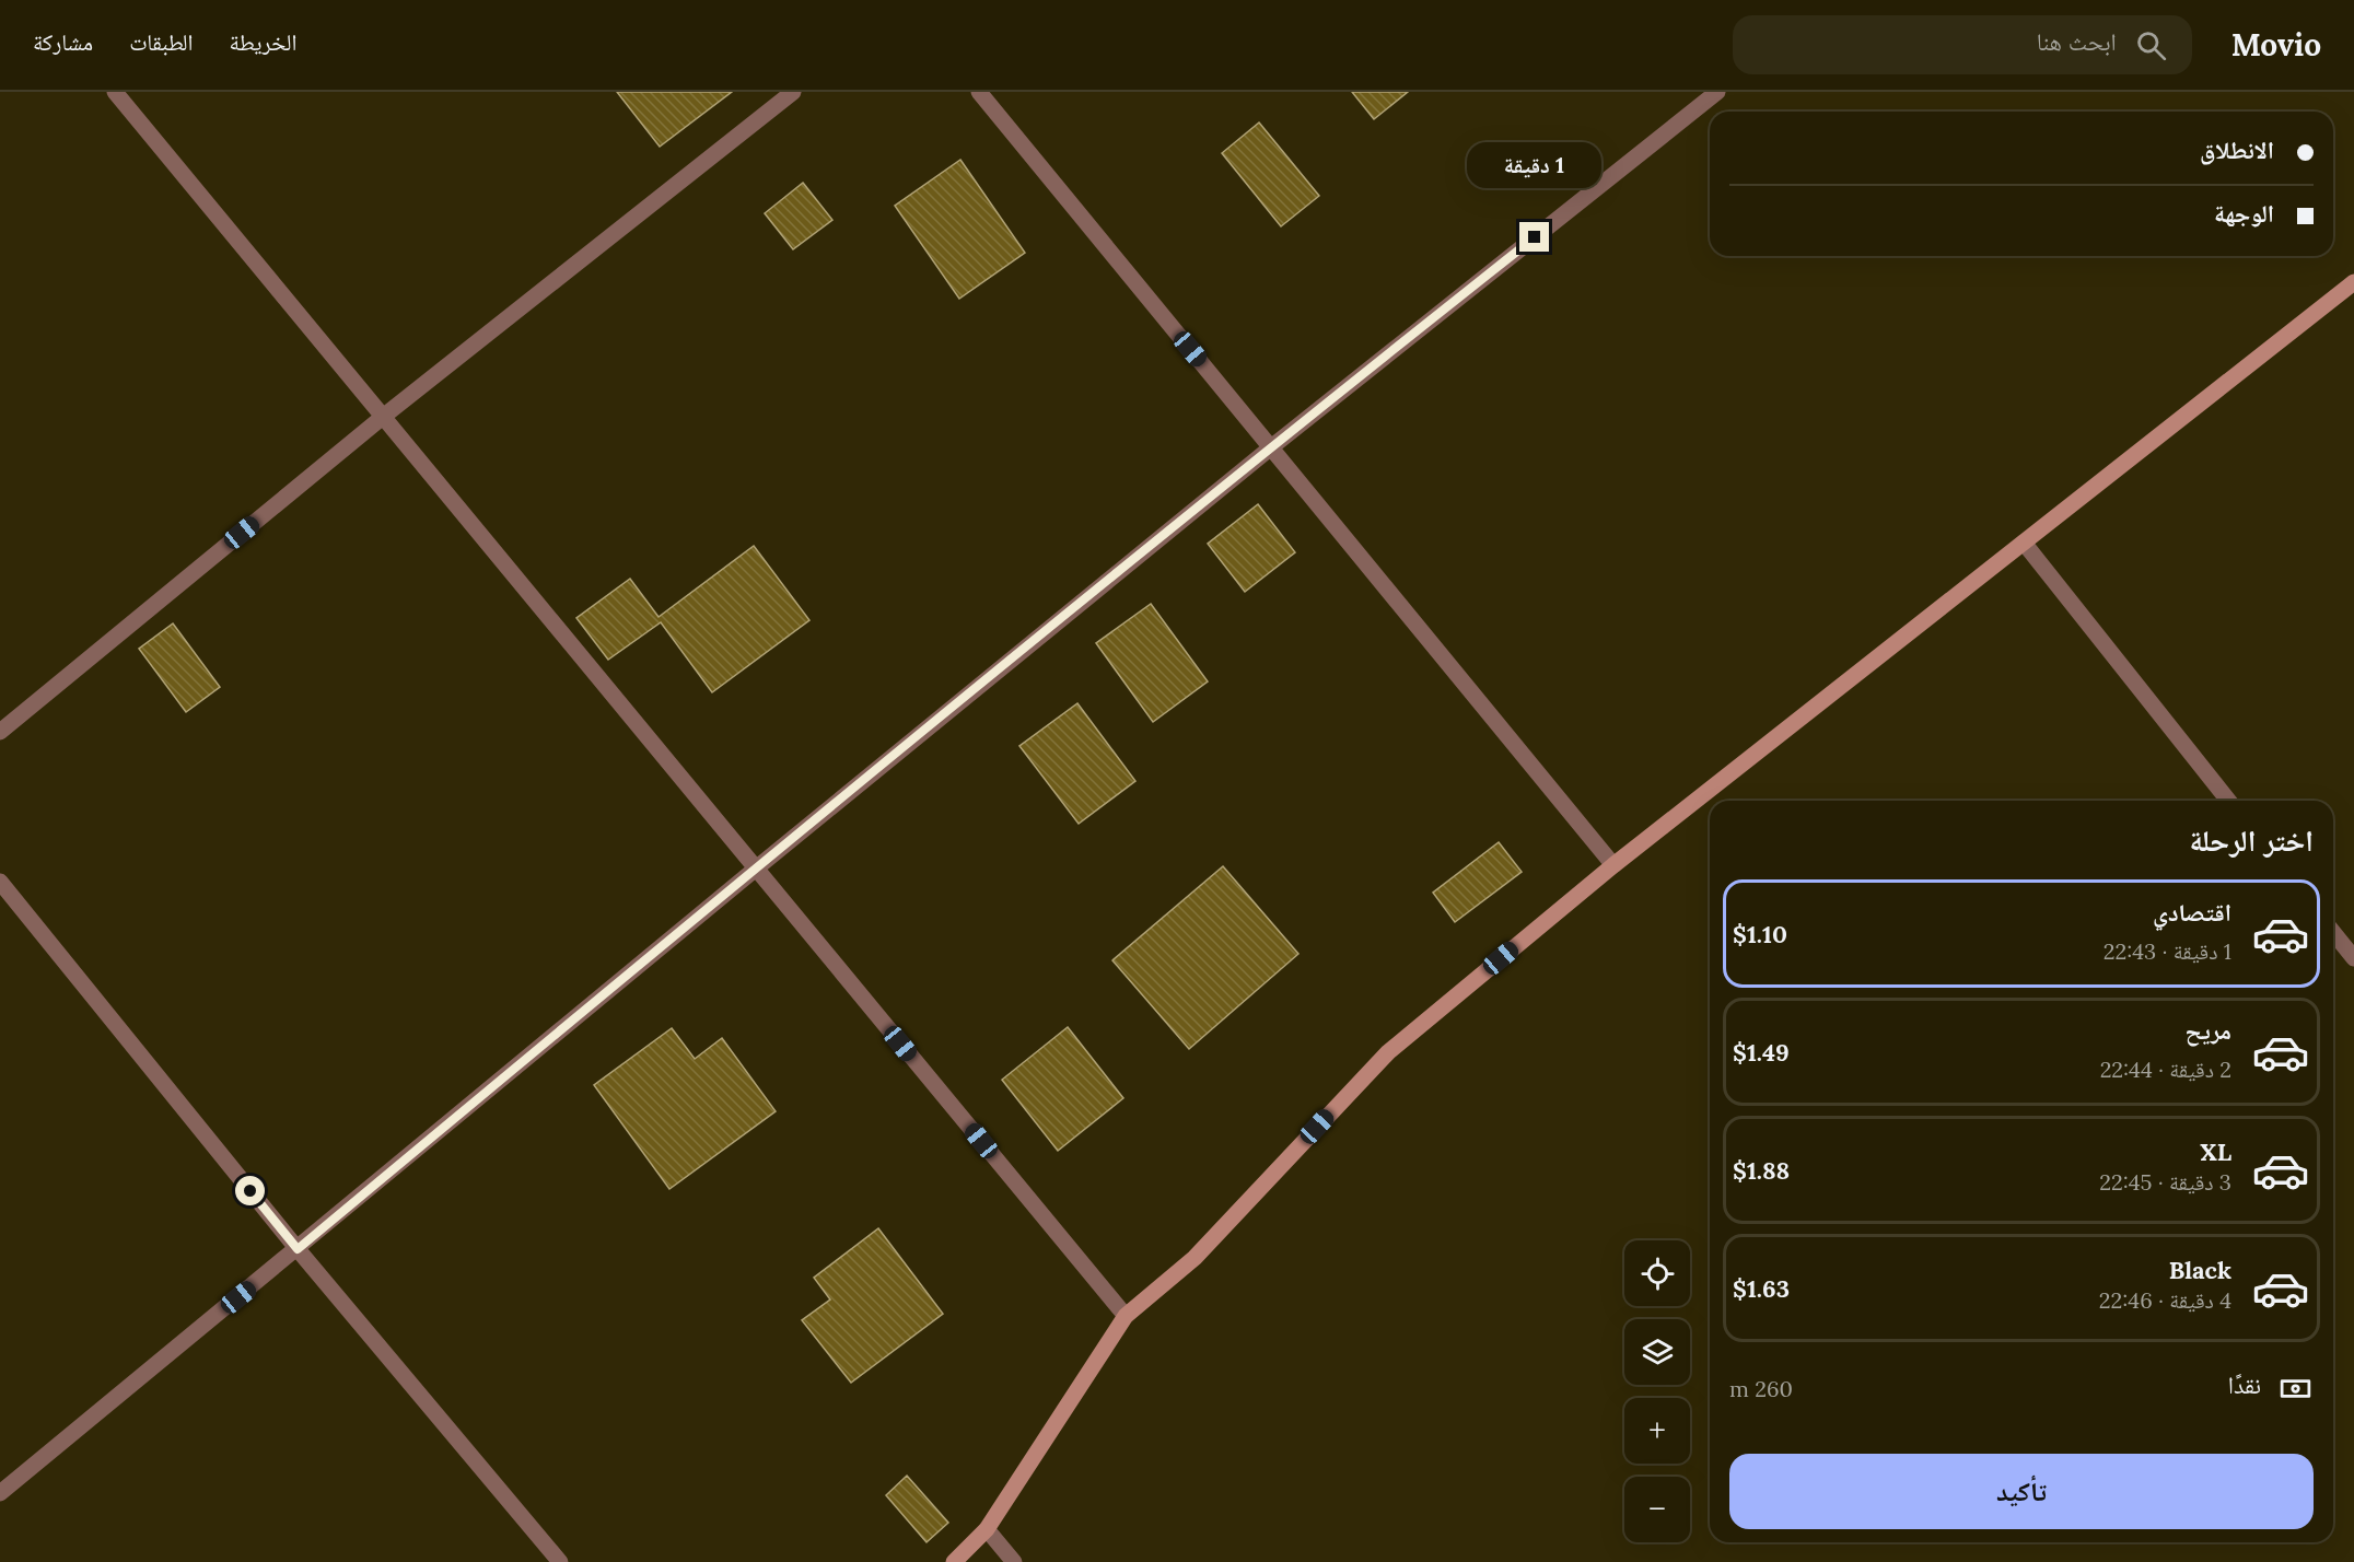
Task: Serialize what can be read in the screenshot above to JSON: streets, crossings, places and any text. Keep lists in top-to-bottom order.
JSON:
{
  "page": {
    "header": "Movio",
    "search": "ابحث هنا",
    "nav": ["الخريطة", "الطبقات", "مشاركة"],
    "banner": ["الانطلاق", "الوجهة"],
    "bubble": "1 دقيقة",
    "heading": "اختر الرحلة",
    "list": [
      {
        "name": "اقتصادي",
        "note": "1 دقيقة · 22:43",
        "value": "$1.10"
      },
      {
        "name": "مريح",
        "note": "2 دقيقة · 22:44",
        "value": "$1.49"
      },
      {
        "name": "XL",
        "note": "3 دقيقة · 22:45",
        "value": "$1.88"
      },
      {
        "name": "Black",
        "note": "4 دقيقة · 22:46",
        "value": "$1.63"
      }
    ],
    "map_buttons": ["+", "−"],
    "pay": ["نقدًا", "260 m"],
    "buttons": "تأكيد"
  }
}
